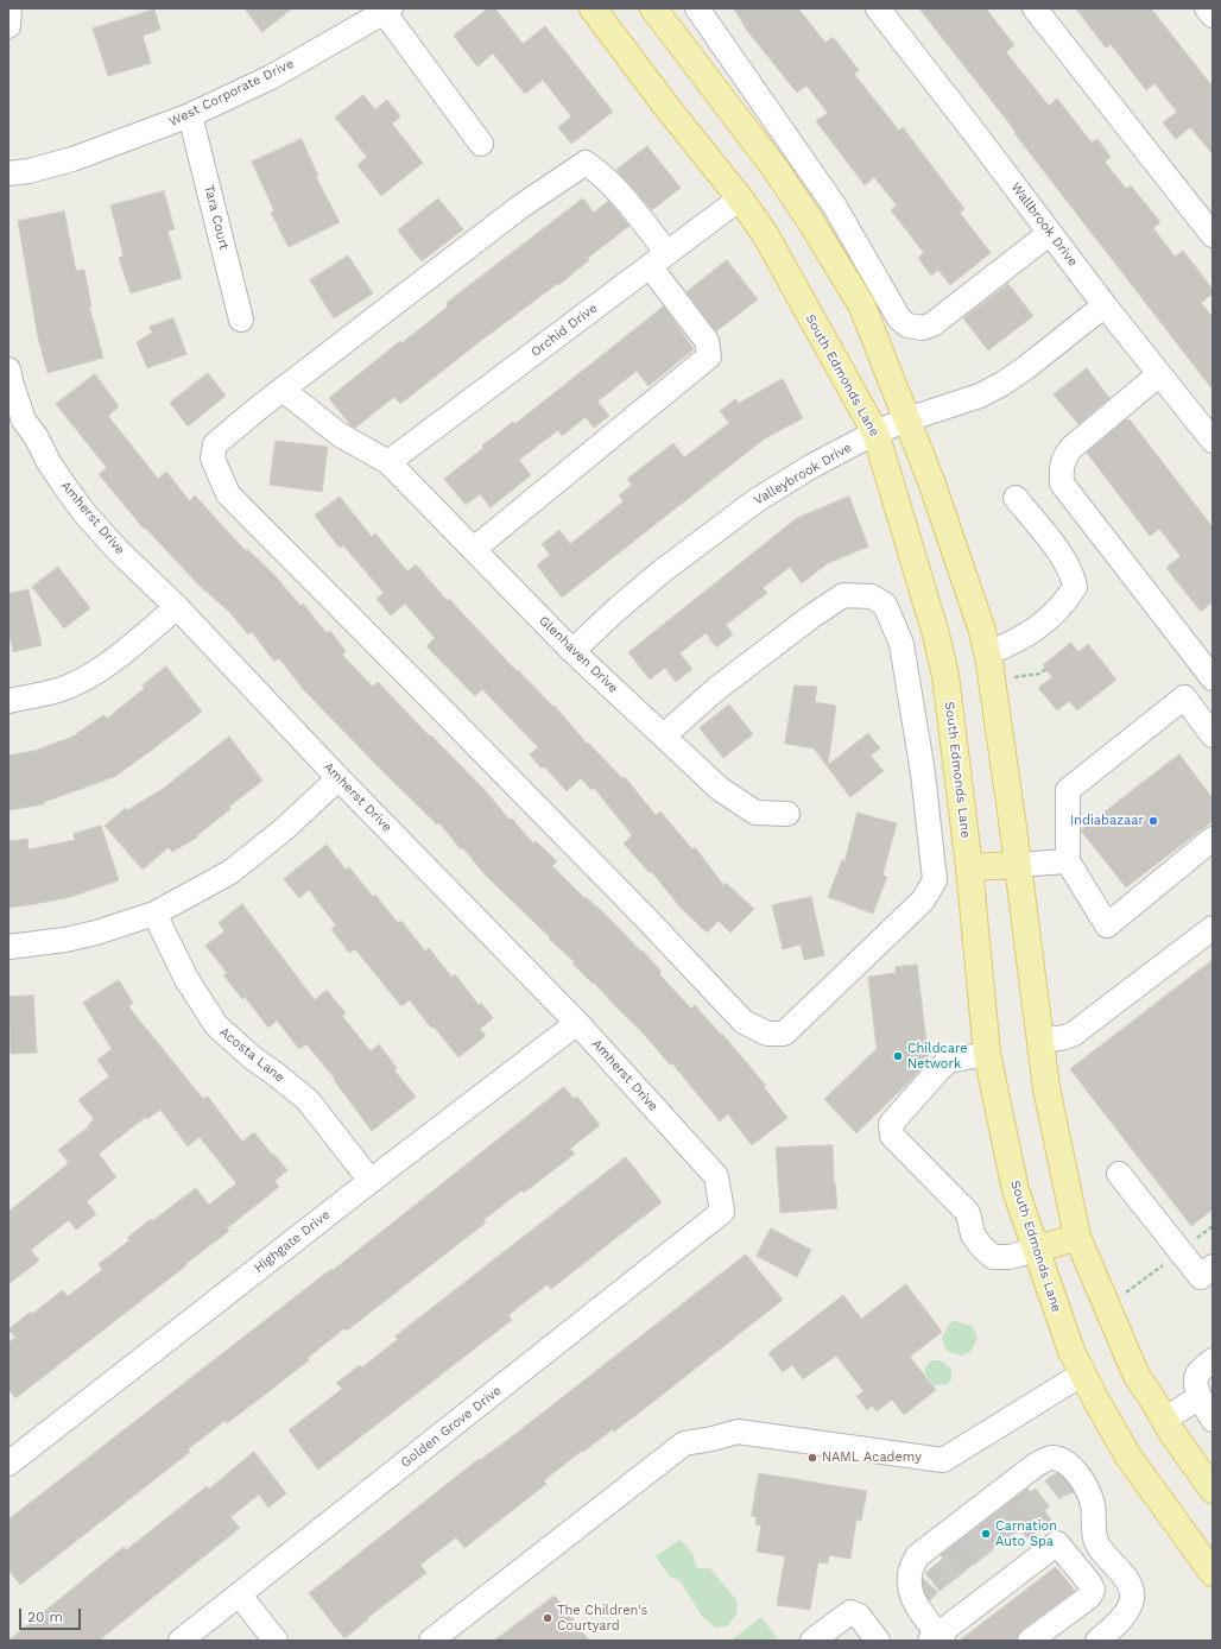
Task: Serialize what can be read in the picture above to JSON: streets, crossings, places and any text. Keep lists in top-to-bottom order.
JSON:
{
  "streets": {
    "main road": ["South Edmonds Lane"],
    "street": [
      "West Corporate Drive",
      "Tara Court",
      "Wallbrook Drive",
      "Orchid Drive",
      "Valleybrook Drive",
      "Amherst Drive",
      "Glenhaven Drive",
      "Acosta Lane",
      "Highgate Drive",
      "Golden Grove Drive"
    ]
  },
  "crossings": [
    ["West Corporate Drive", "Tara Court"],
    ["Wallbrook Drive", "Valleybrook Drive"],
    ["Orchid Drive", "South Edmonds Lane"],
    ["Orchid Drive", "Glenhaven Drive"],
    ["South Edmonds Lane", "Valleybrook Drive"],
    ["Valleybrook Drive", "Glenhaven Drive"],
    ["Amherst Drive", "Highgate Drive"],
    ["Amherst Drive", "Golden Grove Drive"],
    ["Acosta Lane", "Highgate Drive"]
  ],
  "places": [
    "Indiabazaar",
    "Childcare Network",
    "NAML Academy",
    "Carnation Auto Spa",
    "The Children's Courtyard"
  ],
  "scale_bar": "20 m"
}
